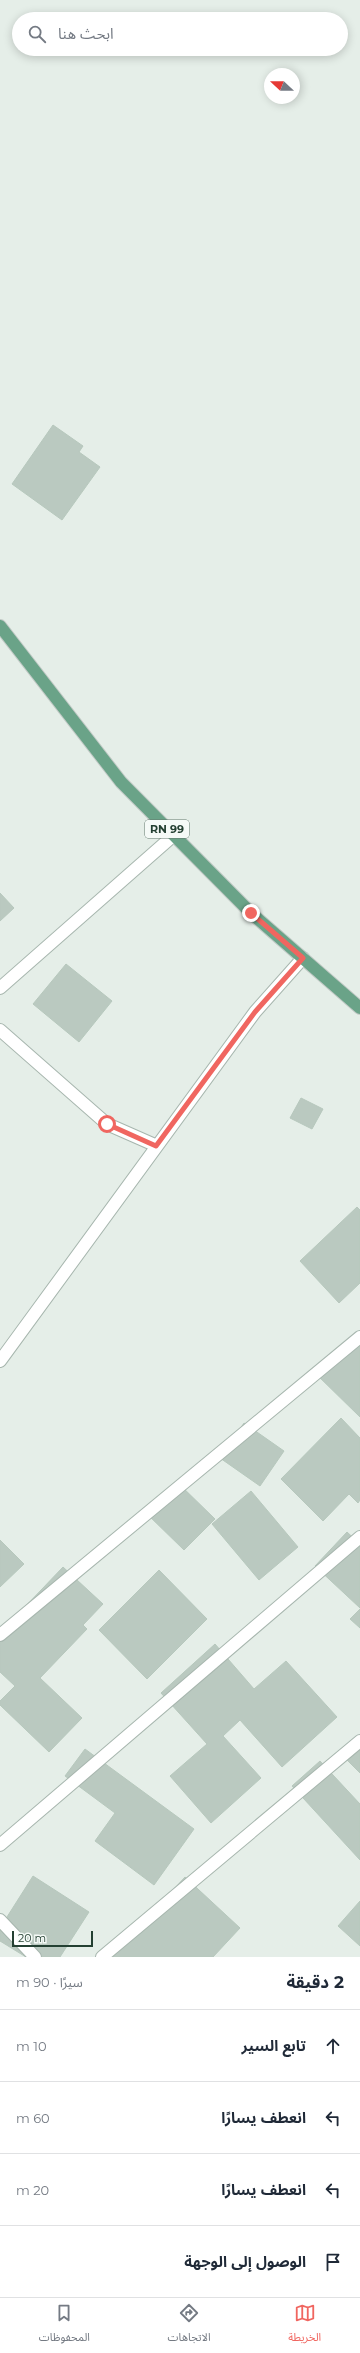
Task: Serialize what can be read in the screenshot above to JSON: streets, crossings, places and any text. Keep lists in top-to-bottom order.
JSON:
{
  "streets": {
    "main road": ["RN 99"]
  },
  "scale_bar": "20 m",
  "north": "left",
  "page": {
    "search": "ابحث هنا",
    "scale": "20 m",
    "heading": ["2 دقيقة", "سيرًا · 90 m"],
    "list": [
      ["تابع السير", "10 m"],
      ["انعطف يسارًا", "60 m"],
      ["انعطف يسارًا", "20 m"],
      "الوصول إلى الوجهة"
    ],
    "nav": ["الخريطة", "الاتجاهات", "المحفوظات"]
  }
}
